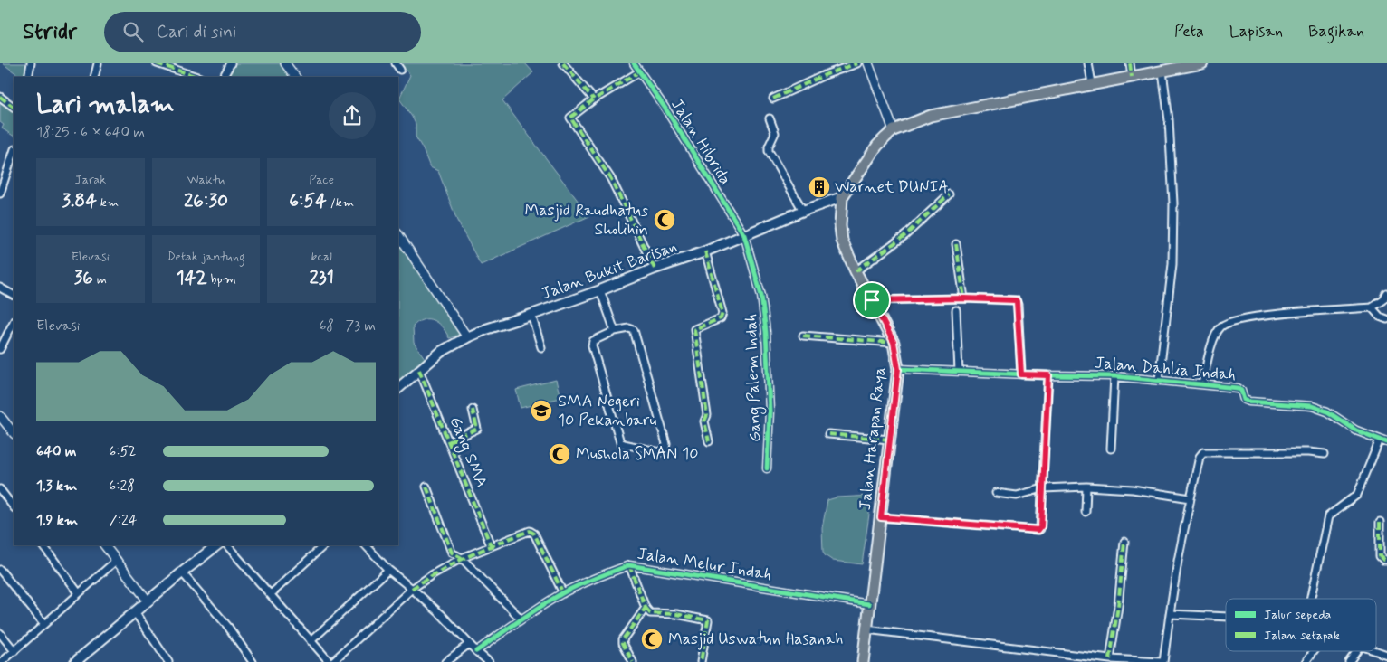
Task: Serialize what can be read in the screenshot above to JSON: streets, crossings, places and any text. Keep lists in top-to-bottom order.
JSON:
{
  "streets": {
    "main road": ["Jalan Bukit Barisan", "Jalan Harapan Raya"],
    "street": [
      "Jalan Hibrida",
      "Jalan Dahlia Indah",
      "Gang Palem Indah",
      "Gang SMA",
      "Jalan Melur Indah"
    ]
  },
  "crossings": [
    ["Jalan Hibrida", "Jalan Bukit Barisan"],
    ["Jalan Hibrida", "Gang Palem Indah"],
    ["Jalan Bukit Barisan", "Gang Palem Indah"],
    ["Jalan Bukit Barisan", "Jalan Harapan Raya"],
    ["Jalan Bukit Barisan", "Gang SMA"],
    ["Jalan Dahlia Indah", "Jalan Harapan Raya"],
    ["Jalan Harapan Raya", "Jalan Melur Indah"]
  ],
  "places": {
    "building": ["Warnet DUNIA"],
    "mosque": ["Masjid Raudhatus Sholihin", "Mushola SMAN 10", "Masjid Uswatun Hasanah"],
    "school or university": ["SMA Negeri 10 Pekanbaru"]
  },
  "legend": ["Jalur sepeda", "Jalan setapak"],
  "page": {
    "header": "Stridr",
    "search": "Cari di sini",
    "nav": ["Peta", "Lapisan", "Bagikan"],
    "heading": ["Lari malam", "18:25 · 6 × 640 m"],
    "stats": [
      ["Jarak", "3.84 km"],
      ["Waktu", "26:30"],
      ["Pace", "6:54 /km"],
      ["Elevasi", "36 m"],
      ["Detak jantung", "142 bpm"],
      ["kcal", "231"]
    ],
    "chart": ["Elevasi", "68–73 m"],
    "list": [
      {
        "name": "640 m",
        "note": "6:52"
      },
      {
        "name": "1.3 km",
        "note": "6:28"
      },
      {
        "name": "1.9 km",
        "note": "7:24"
      }
    ]
  }
}
